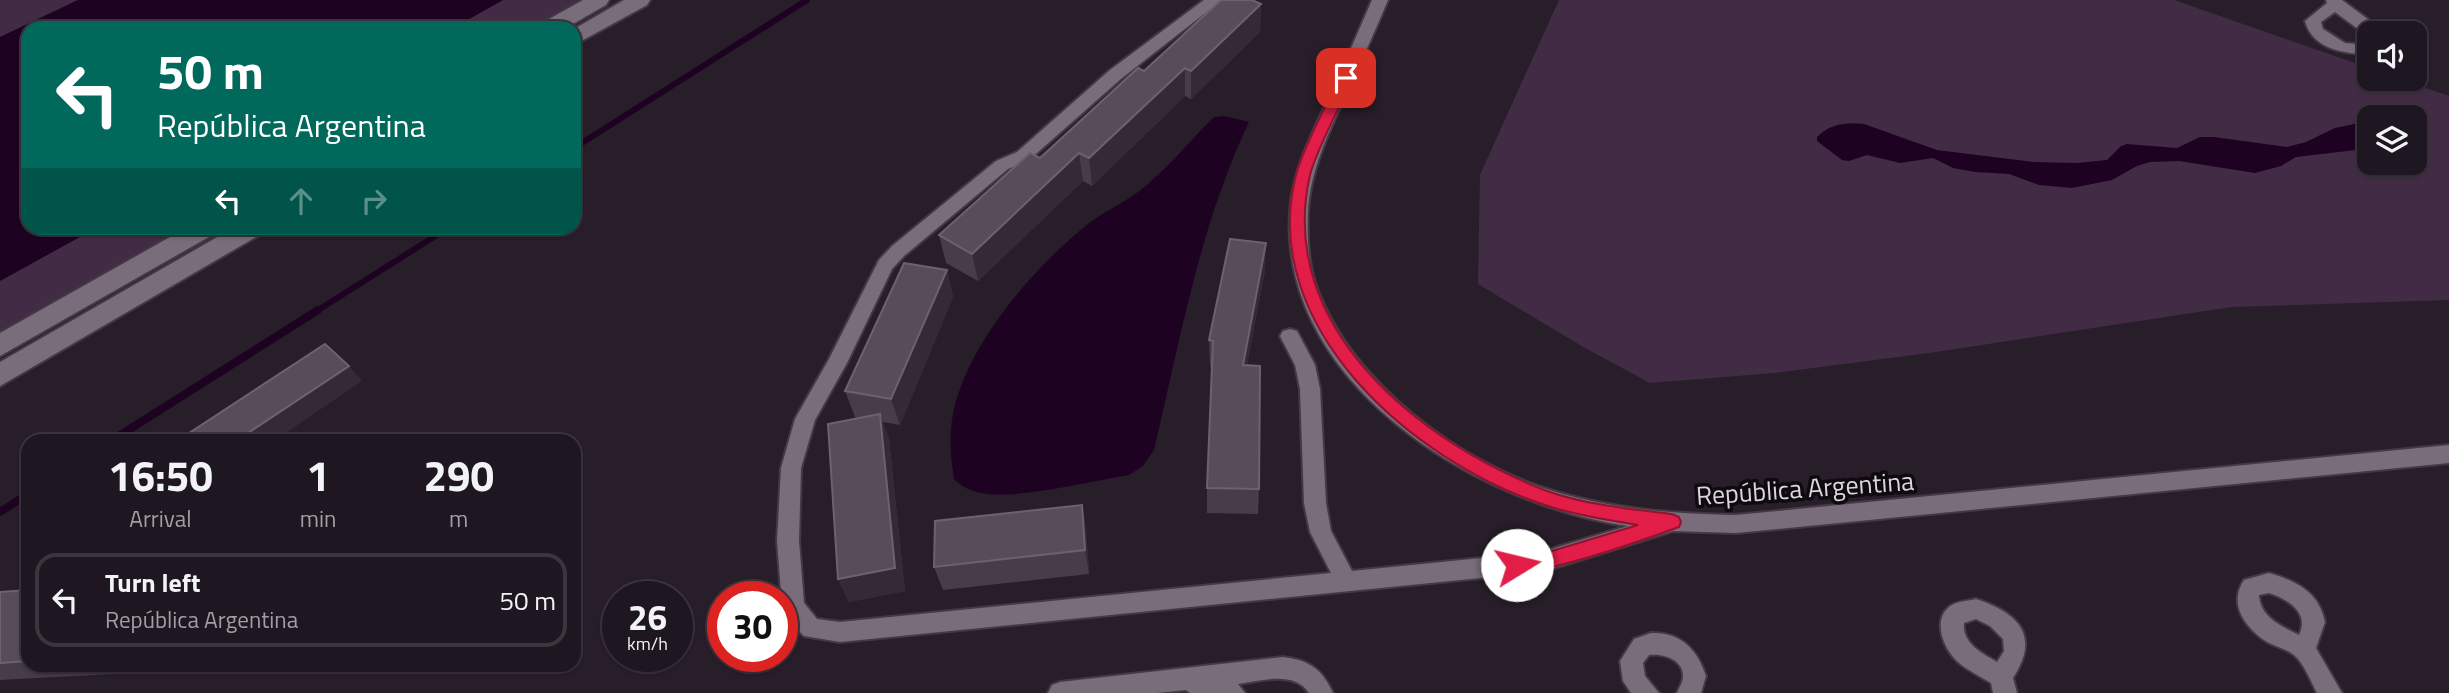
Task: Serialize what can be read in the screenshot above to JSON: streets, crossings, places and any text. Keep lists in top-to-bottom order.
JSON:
{
  "streets": {
    "street": ["República Argentina"]
  },
  "page": {
    "turn": ["50 m", "República Argentina"],
    "eta": [
      "16:50",
      "Arrival",
      "1",
      "min",
      "290",
      "m"
    ],
    "list": [
      {
        "name": "Turn left",
        "note": "República Argentina",
        "value": "50 m"
      }
    ],
    "speed": "26 km/h",
    "limit": "30"
  }
}
